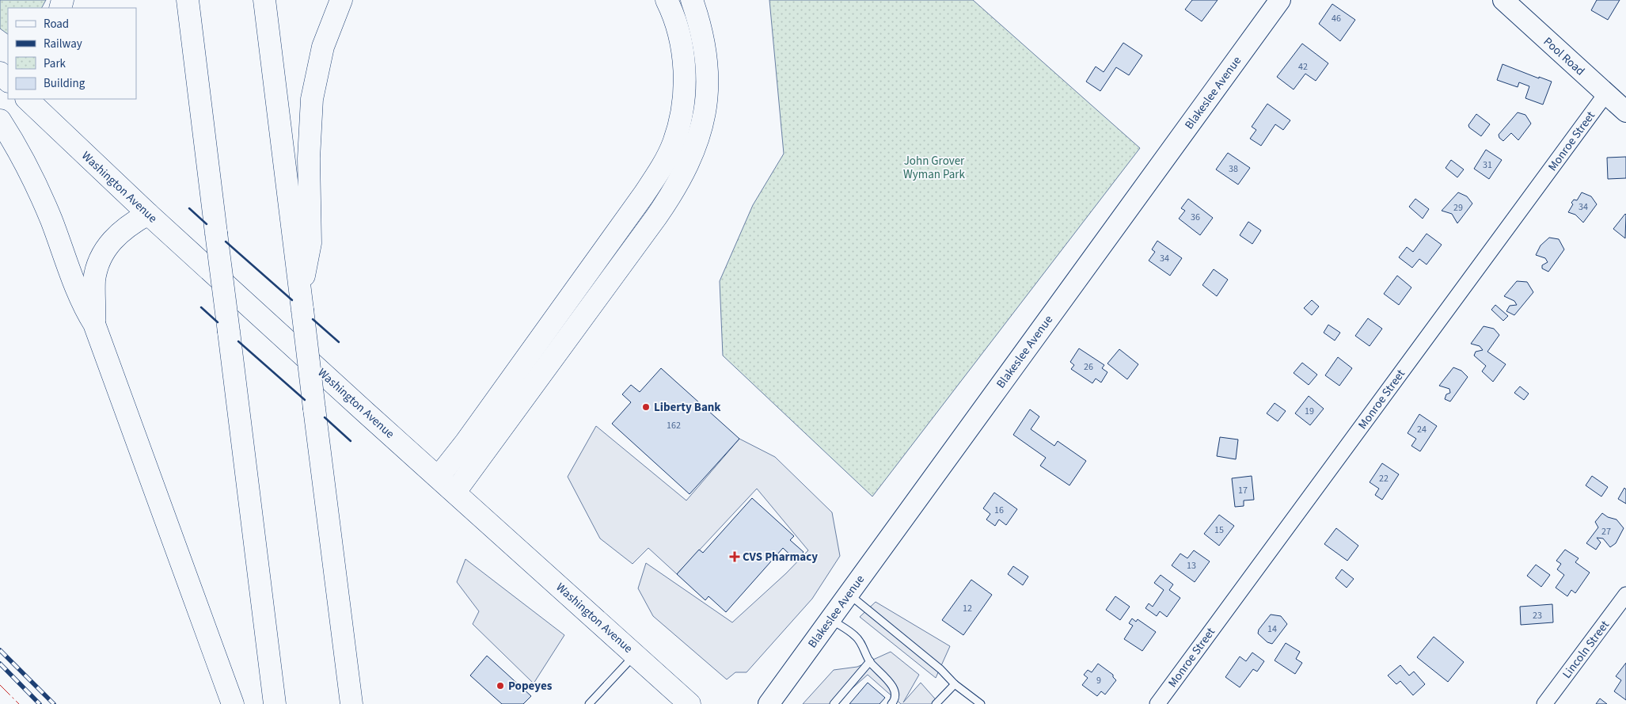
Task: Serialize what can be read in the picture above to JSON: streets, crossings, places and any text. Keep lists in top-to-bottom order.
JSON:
{
  "streets": {
    "main road": ["Washington Avenue"],
    "street": [
      "Pool Road",
      "Blakeslee Avenue",
      "Monroe Street",
      "Lincoln Street"
    ]
  },
  "crossings": [
    ["Pool Road", "Monroe Street"]
  ],
  "parks": ["John Grover Wyman Park"],
  "places": {
    "other": ["Liberty Bank", "Popeyes"],
    "health": ["CVS Pharmacy"]
  },
  "house_numbers": [
    "46",
    "42",
    "31",
    "38",
    "34",
    "29",
    "36",
    "34",
    "26",
    "19",
    "162",
    "24",
    "22",
    "17",
    "16",
    "15",
    "27",
    "13",
    "12",
    "23",
    "14",
    "9"
  ],
  "legend": [
    "Road",
    "Railway",
    "Park",
    "Building"
  ]
}
